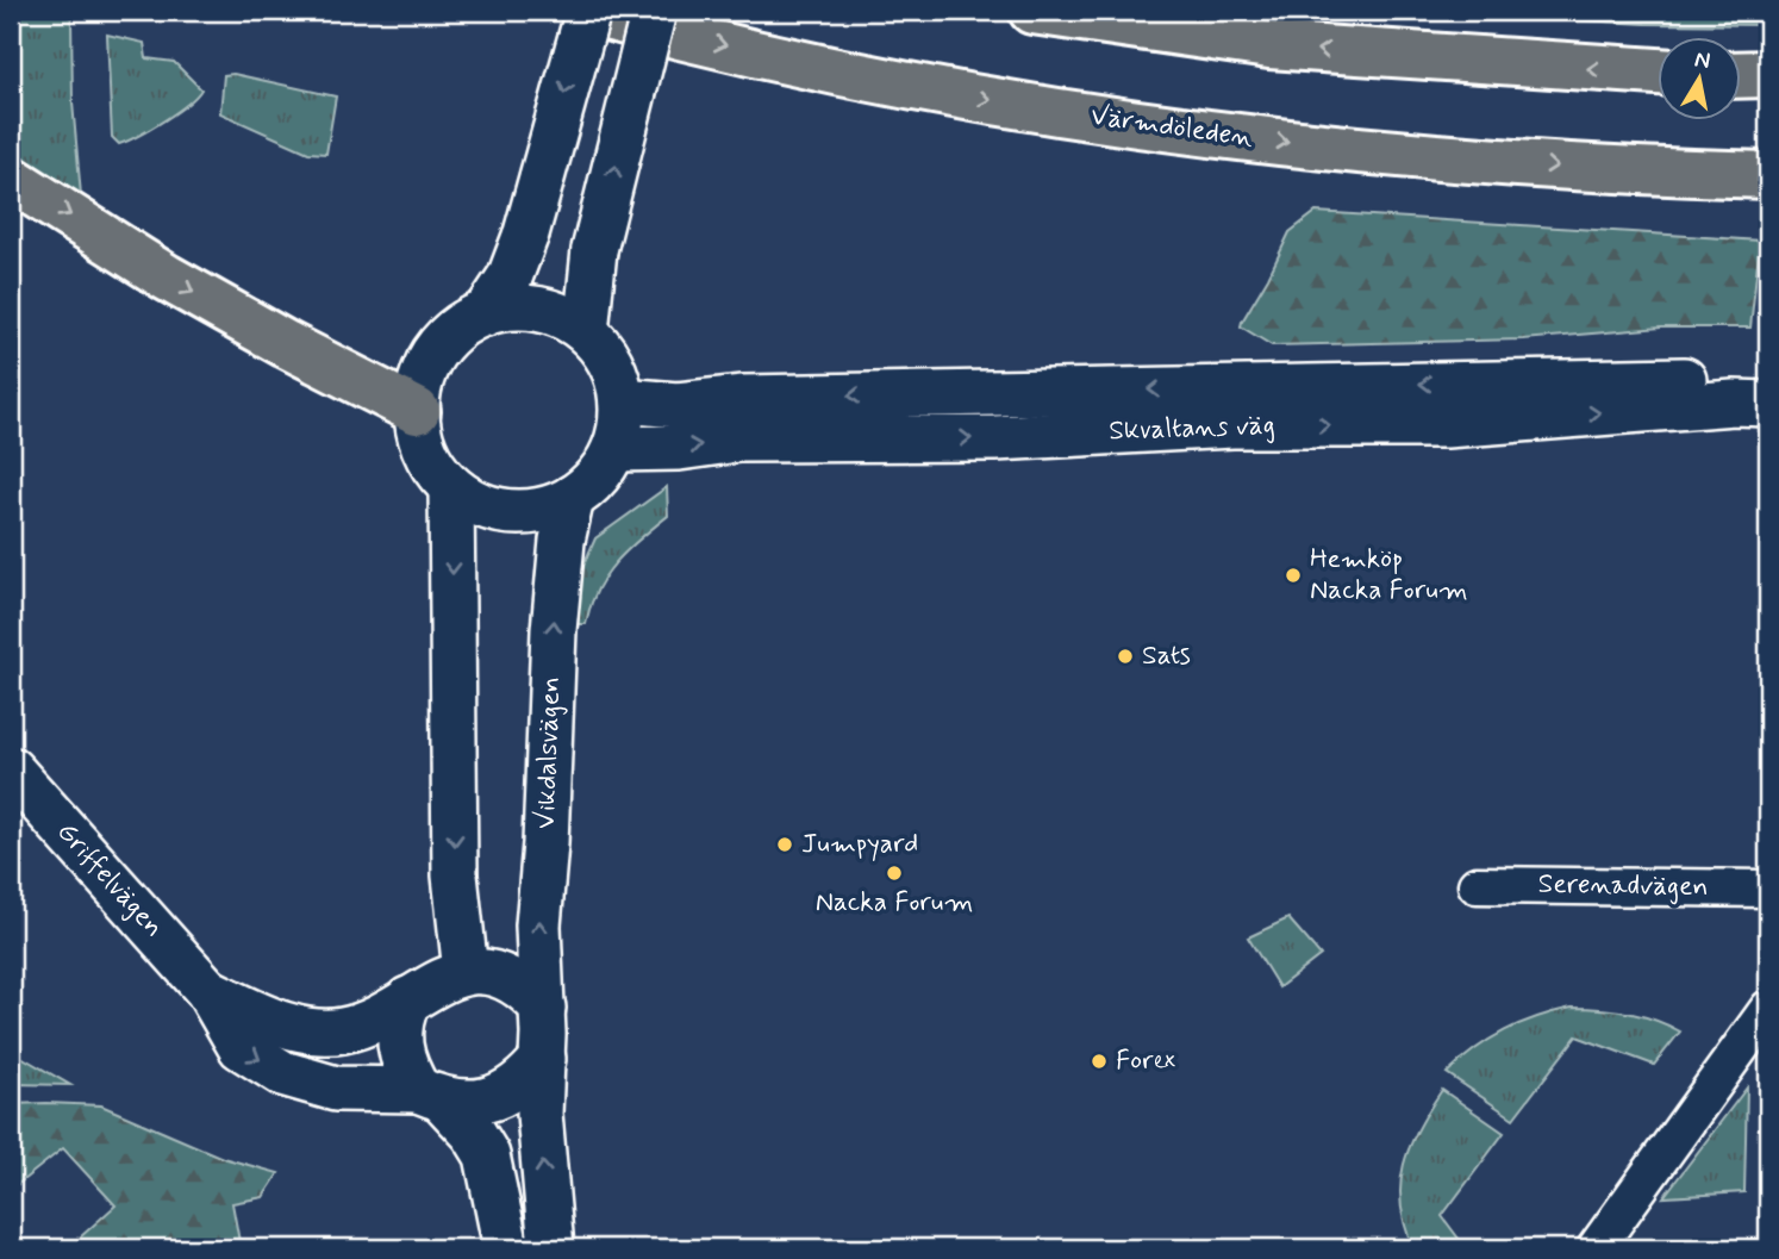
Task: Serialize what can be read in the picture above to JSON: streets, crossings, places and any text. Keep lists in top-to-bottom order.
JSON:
{
  "streets": {
    "highway": ["Värmdöleden"],
    "street": [
      "Skvaltans väg",
      "Vikdalsvägen",
      "Griffelvägen",
      "Serenadvägen"
    ]
  },
  "crossings": [
    ["Skvaltans väg", "Vikdalsvägen"],
    ["Vikdalsvägen", "Griffelvägen"]
  ],
  "places": [
    "Hemköp Nacka Forum",
    "Sats",
    "Jumpyard",
    "Nacka Forum",
    "Forex"
  ],
  "north": "top"
}
